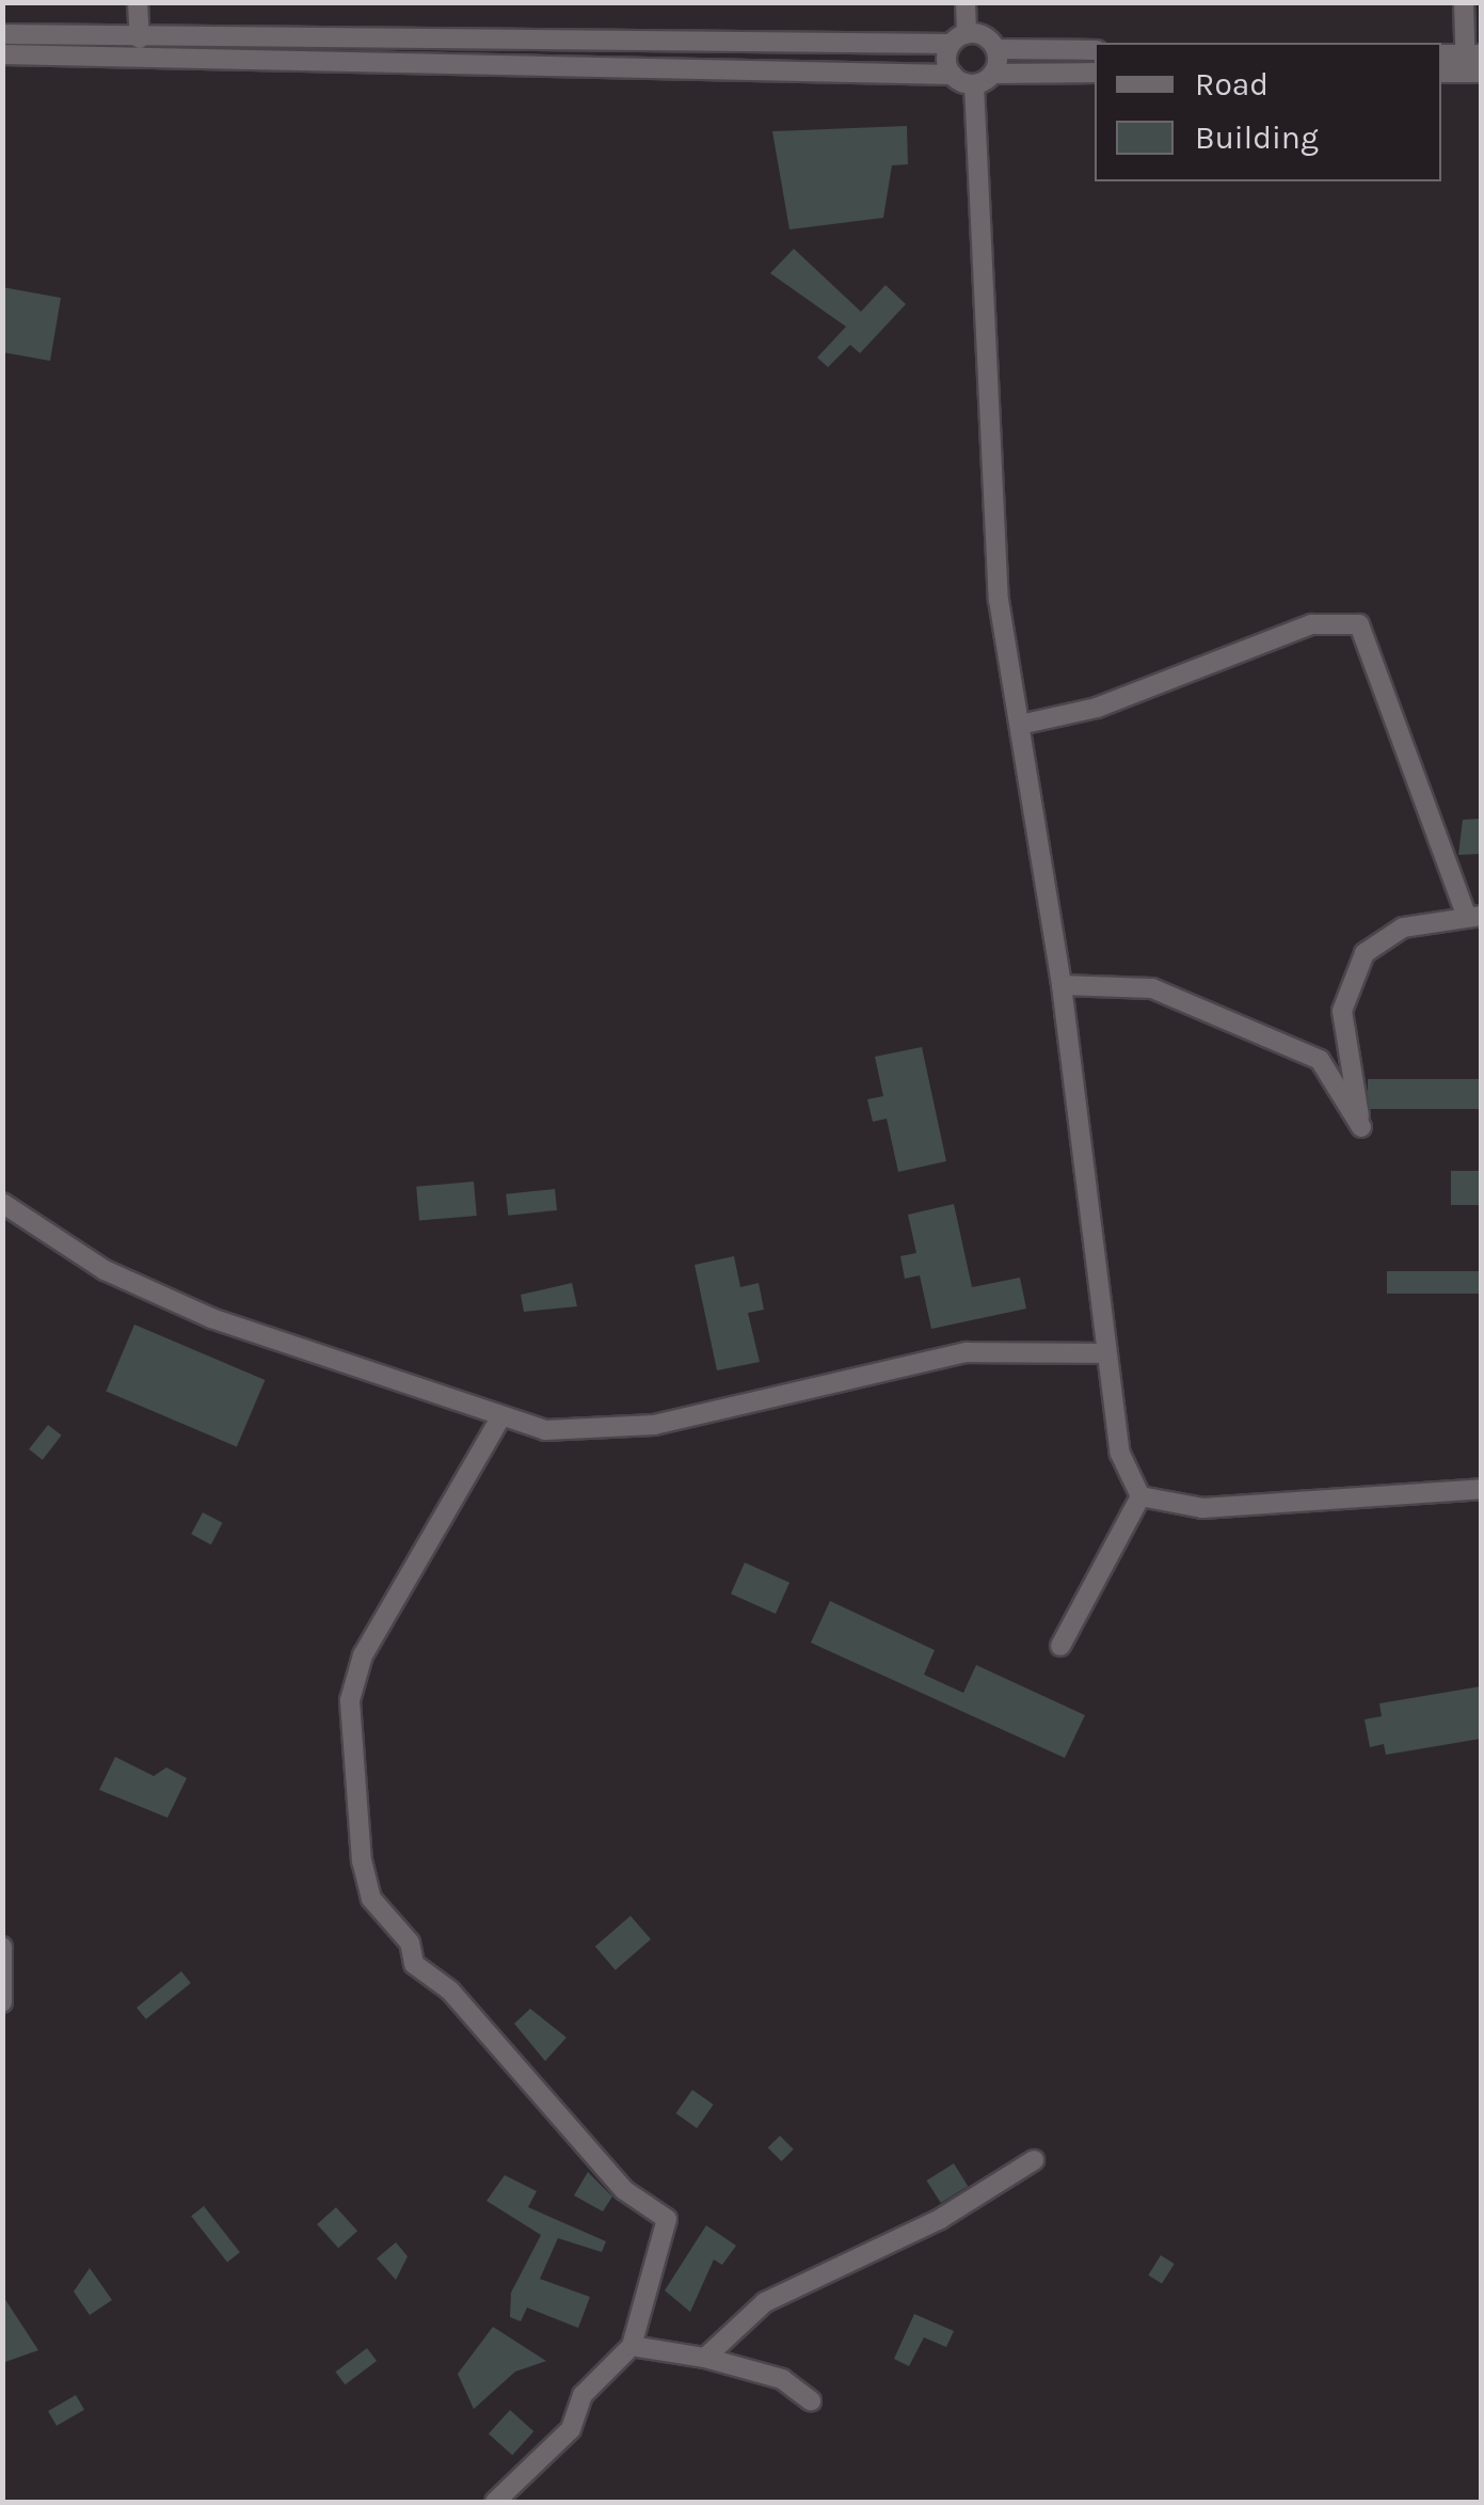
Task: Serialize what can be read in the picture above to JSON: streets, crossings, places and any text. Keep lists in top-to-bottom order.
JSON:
{
  "legend": ["Road", "Building"]
}
